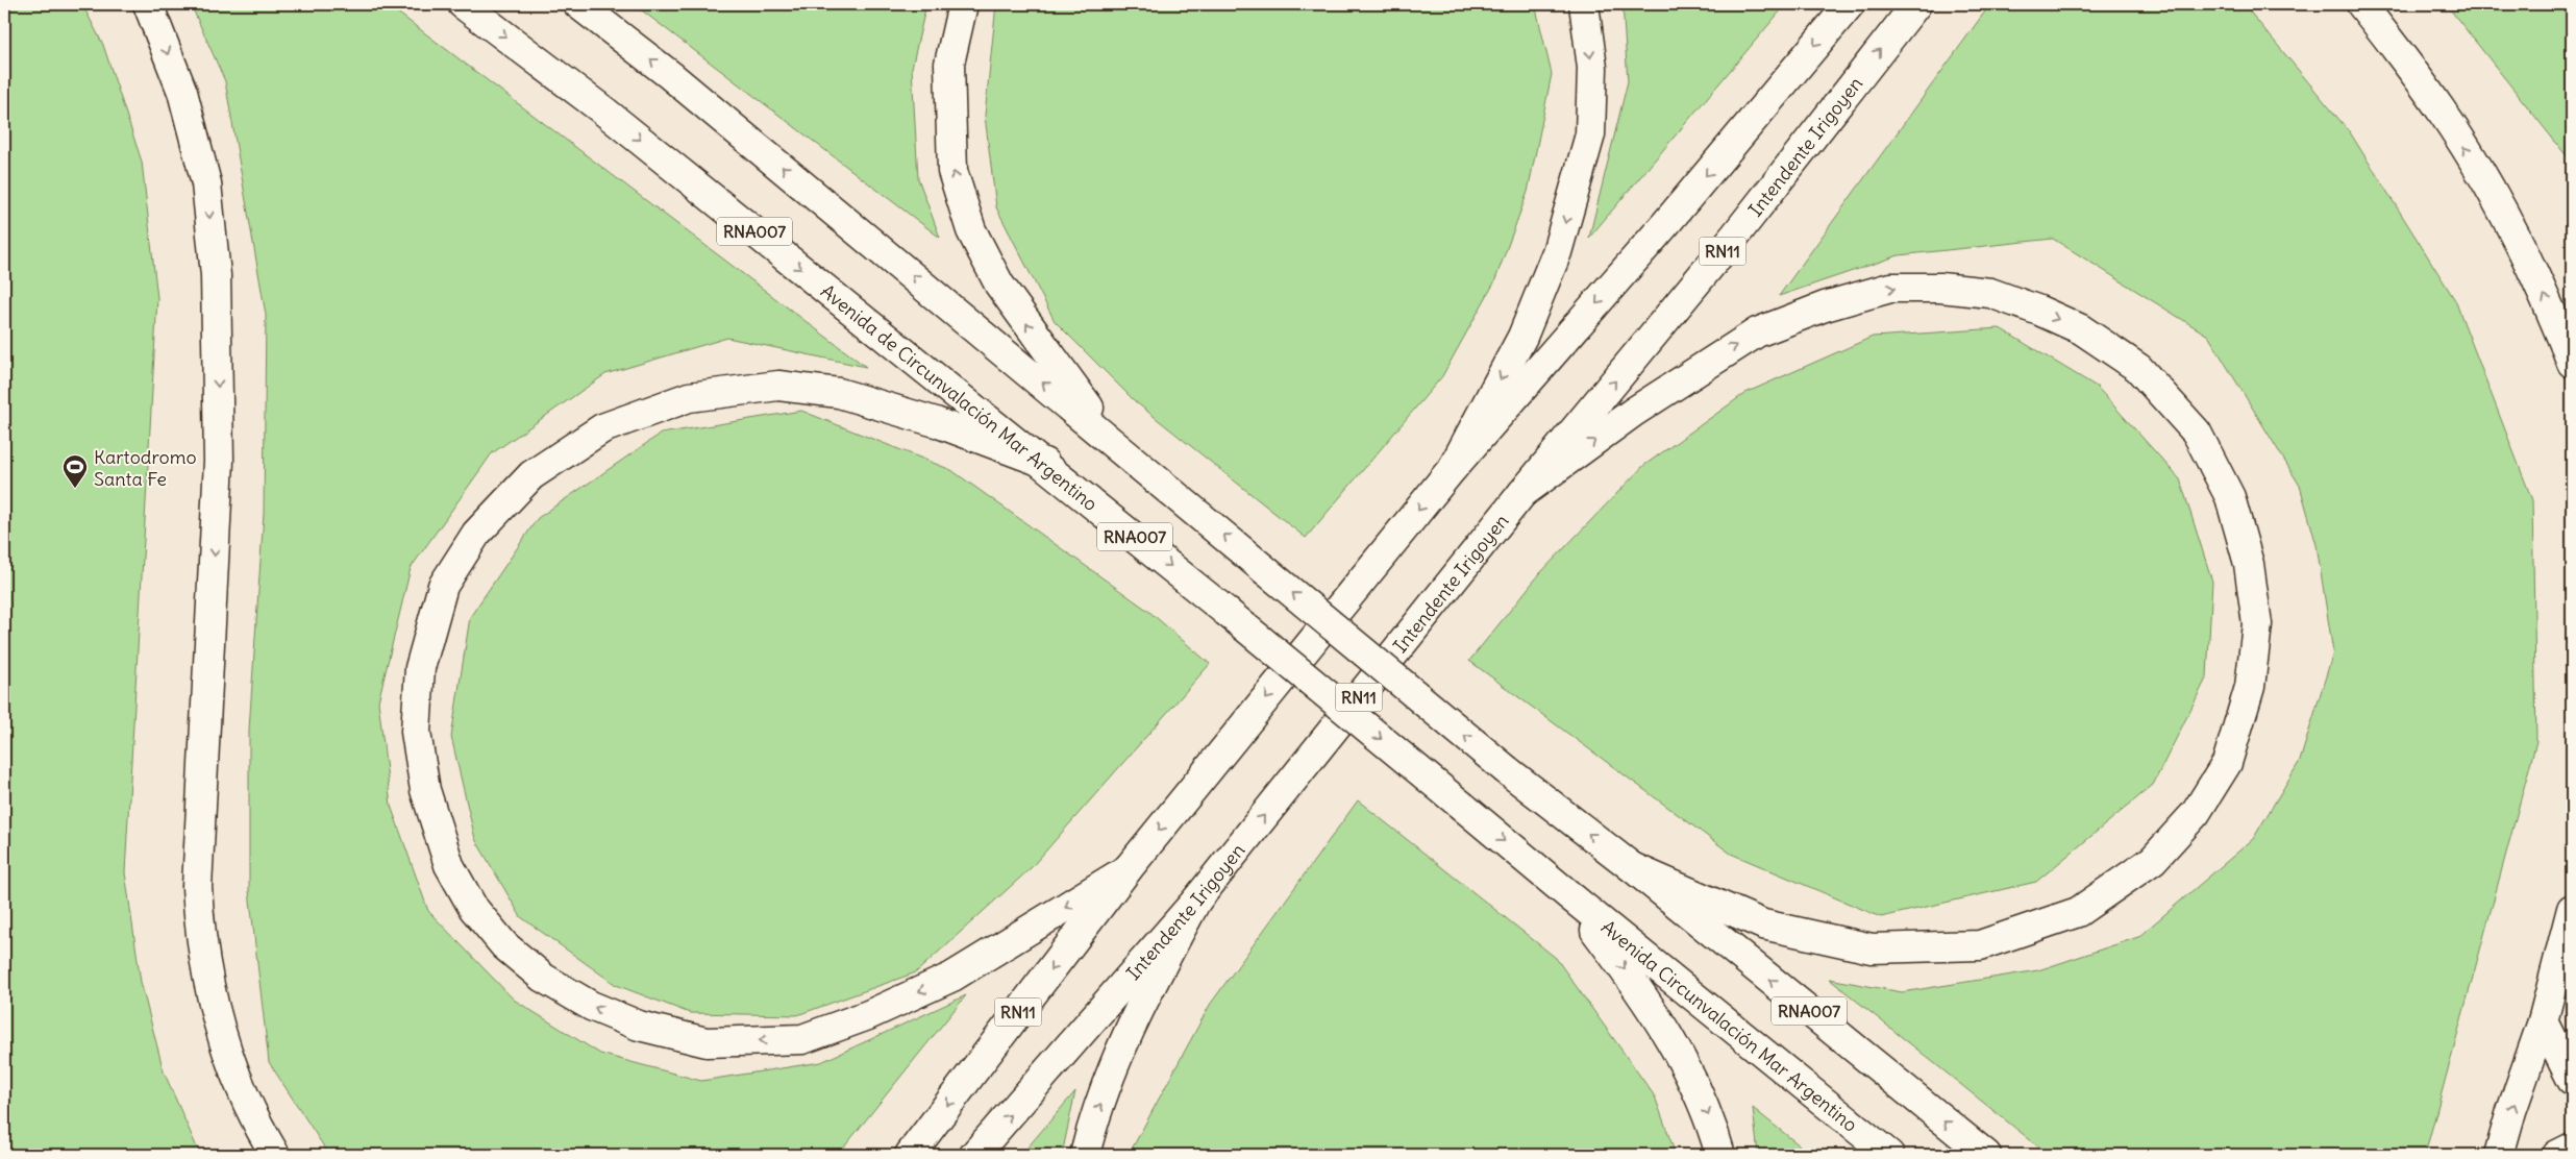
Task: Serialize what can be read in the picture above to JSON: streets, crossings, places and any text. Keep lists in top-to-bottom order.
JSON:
{
  "streets": {
    "main road": [
      "Intendente Irigoyen",
      "RNA007",
      "RN11",
      "Avenida de Circunvalación Mar Argentino",
      "Avenida Circunvalación Mar Argentino"
    ]
  },
  "crossings": [
    ["Avenida de Circunvalación Mar Argentino", "Avenida Circunvalación Mar Argentino"]
  ],
  "places": {
    "sports": ["Kartodromo Santa Fe"]
  }
}
